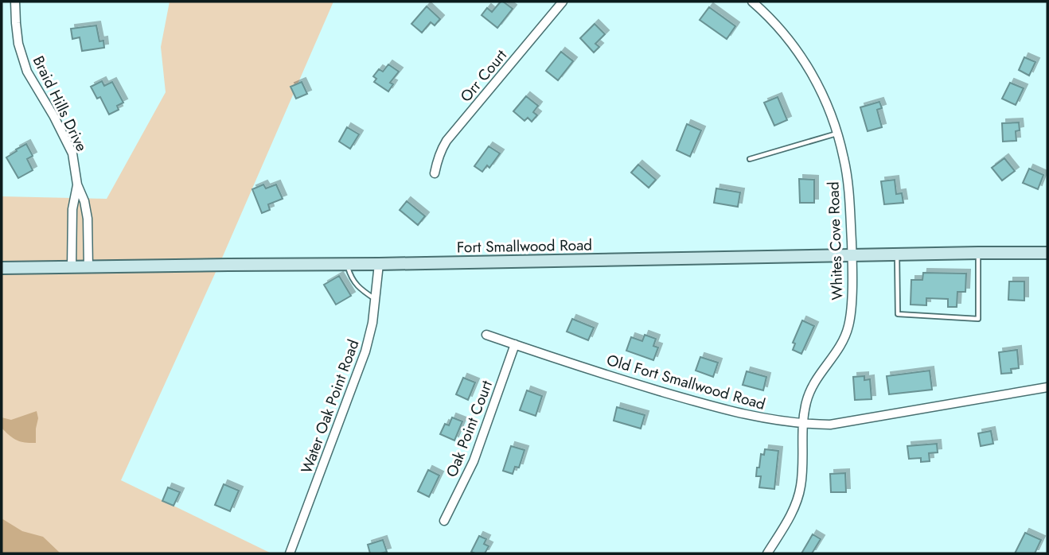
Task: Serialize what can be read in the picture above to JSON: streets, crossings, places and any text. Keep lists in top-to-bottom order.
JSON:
{
  "streets": {
    "main road": ["Fort Smallwood Road"],
    "street": [
      "Orr Court",
      "Braid Hills Drive",
      "Whites Cove Road",
      "Old Fort Smallwood Road",
      "Water Oak Point Road",
      "Oak Point Court"
    ]
  },
  "crossings": [
    ["Braid Hills Drive", "Fort Smallwood Road"],
    ["Whites Cove Road", "Fort Smallwood Road"],
    ["Whites Cove Road", "Old Fort Smallwood Road"],
    ["Fort Smallwood Road", "Water Oak Point Road"],
    ["Old Fort Smallwood Road", "Oak Point Court"]
  ]
}
